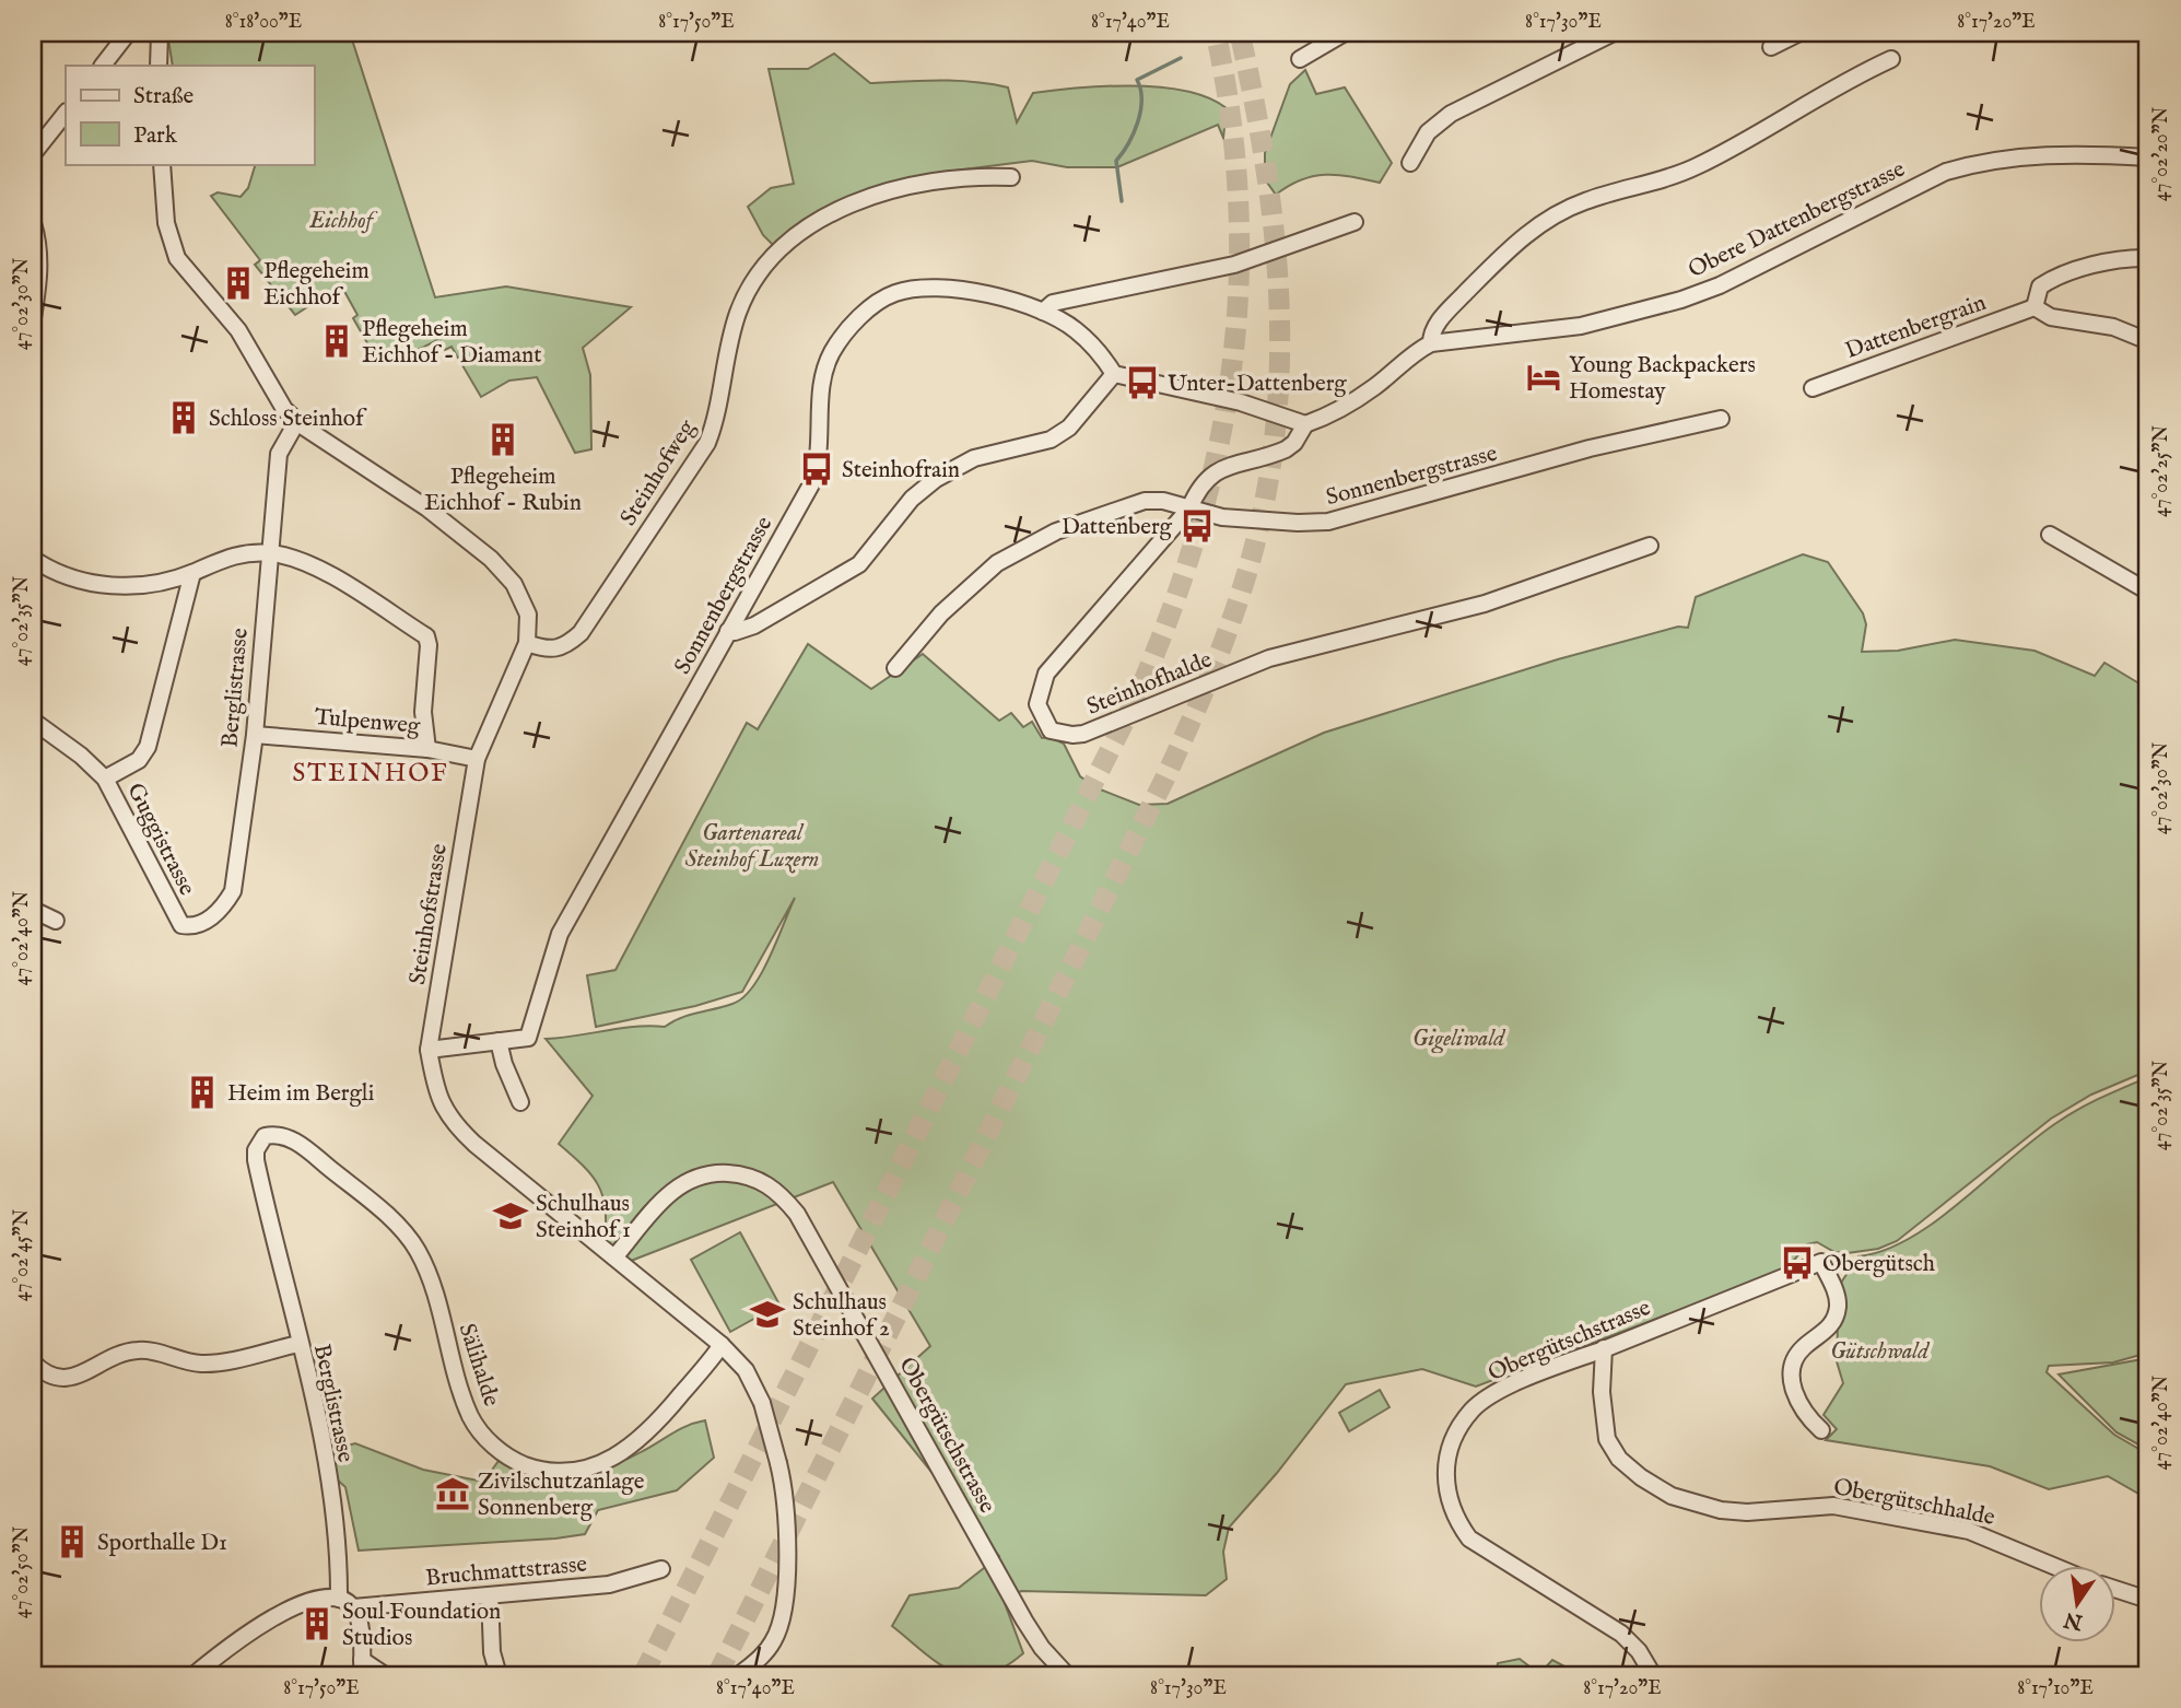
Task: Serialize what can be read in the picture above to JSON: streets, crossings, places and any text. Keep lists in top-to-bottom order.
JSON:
{
  "streets": {
    "street": [
      "Obere Dattenbergstrasse",
      "Dattenbergrain",
      "Steinhofweg",
      "Sonnenbergstrasse",
      "Steinhofhalde",
      "Berglistrasse",
      "Tulpenweg",
      "Guggistrasse",
      "Steinhofstrasse",
      "Obergütschstrasse",
      "Sälihalde",
      "Obergütschhalde",
      "Bruchmattstrasse"
    ]
  },
  "crossings": [
    ["Steinhofweg", "Steinhofstrasse"],
    ["Sonnenbergstrasse", "Steinhofhalde"],
    ["Sonnenbergstrasse", "Steinhofstrasse"],
    ["Berglistrasse", "Tulpenweg"],
    ["Berglistrasse", "Guggistrasse"],
    ["Berglistrasse", "Steinhofstrasse"],
    ["Berglistrasse", "Sälihalde"],
    ["Tulpenweg", "Steinhofstrasse"],
    ["Steinhofstrasse", "Obergütschstrasse"],
    ["Steinhofstrasse", "Sälihalde"],
    ["Obergütschstrasse", "Obergütschhalde"]
  ],
  "districts": ["STEINHOF"],
  "parks": [
    "Eichhof",
    "Gartenareal Steinhof Luzern",
    "Gigeliwald",
    "Gütschwald"
  ],
  "places": {
    "building": [
      "Pflegeheim Eichhof",
      "Pflegeheim Eichhof - Diamant",
      "Schloss Steinhof",
      "Pflegeheim Eichhof - Rubin",
      "Heim im Bergli",
      "Sporthalle D1",
      "Soul Foundation Studios"
    ],
    "hotel": ["Young Backpackers Homestay"],
    "bus stop": [
      "Unter-Dattenberg",
      "Steinhofrain",
      "Dattenberg",
      "Obergütsch"
    ],
    "school or university": ["Schulhaus Steinhof 1", "Schulhaus Steinhof 2"],
    "museum": ["Zivilschutzanlage Sonnenberg"]
  },
  "legend": ["Straße", "Park"],
  "north": "bottom",
  "coordinates": [
    "8°18'00\"E",
    "8°17'50\"E",
    "8°17'40\"E",
    "8°17'30\"E",
    "8°17'20\"E",
    "47°02'20\"N",
    "47°02'30\"N",
    "47°02'25\"N",
    "47°02'35\"N",
    "47°02'40\"N",
    "47°02'45\"N",
    "47°02'50\"N",
    "8°17'10\"E"
  ]
}
